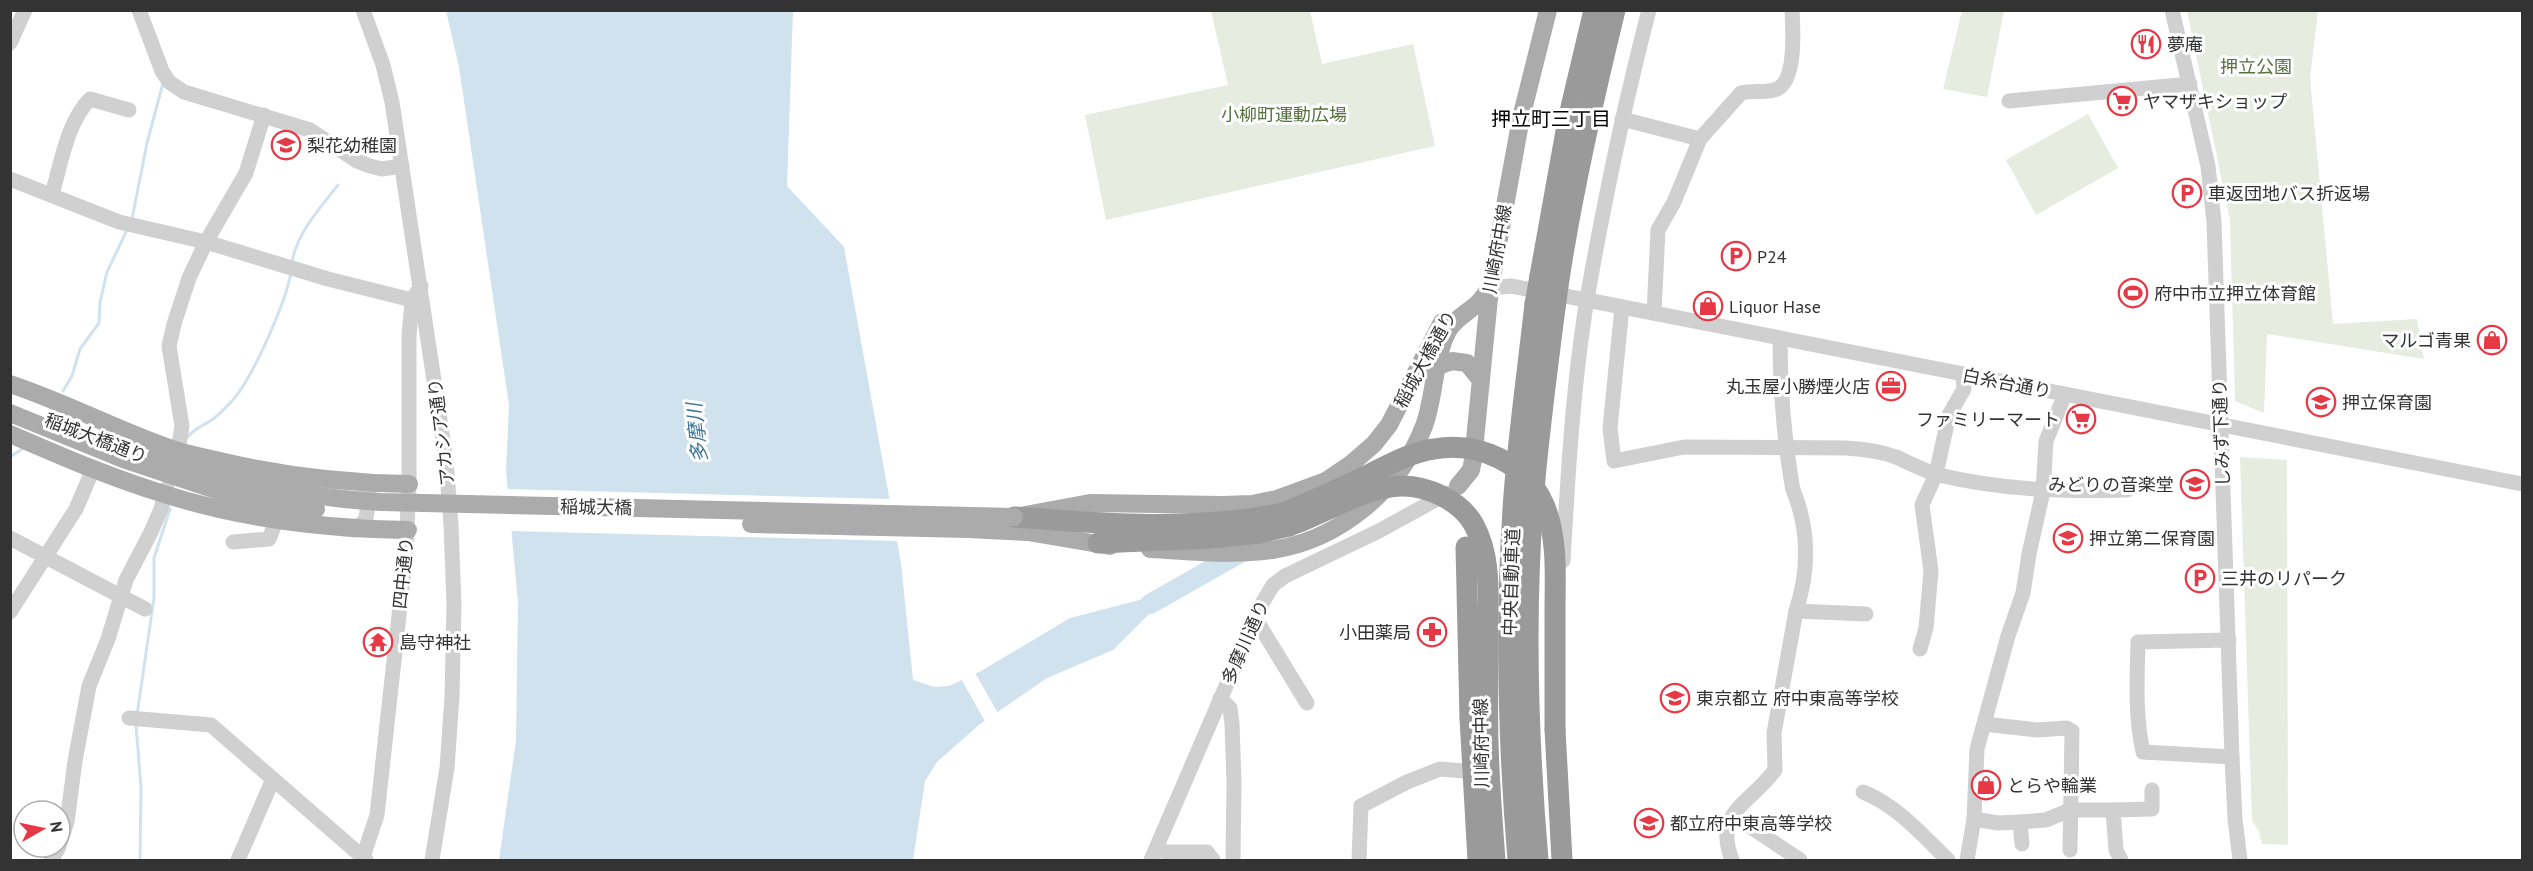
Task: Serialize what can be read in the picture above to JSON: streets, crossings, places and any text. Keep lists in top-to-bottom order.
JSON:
{
  "streets": {
    "highway": ["中央自動車道"],
    "main road": ["川崎府中線", "稲城大橋通り", "稲城大橋"],
    "street": [
      "白糸台通り",
      "アカシア通り",
      "しみず下通り",
      "四中通り",
      "多摩川通り"
    ]
  },
  "crossings": [
    ["川崎府中線", "稲城大橋通り"],
    ["川崎府中線", "白糸台通り"],
    ["川崎府中線", "多摩川通り"],
    ["稲城大橋通り", "白糸台通り"],
    ["稲城大橋通り", "稲城大橋"],
    ["白糸台通り", "しみず下通り"],
    ["アカシア通り", "四中通り"]
  ],
  "districts": ["押立町三丁目"],
  "water": ["多摩川"],
  "parks": ["押立公園", "小柳町運動広場"],
  "places": {
    "restaurant": ["夢庵"],
    "supermarket": ["ヤマザキショップ", "ファミリーマート"],
    "school or university": [
      "梨花幼稚園",
      "押立保育園",
      "みどりの音楽堂",
      "押立第二保育園",
      "東京都立 府中東高等学校",
      "都立府中東高等学校"
    ],
    "parking": ["車返団地バス折返場", "P24", "三井のリパーク"],
    "sports": ["府中市立押立体育館"],
    "shop": ["Liquor Hase", "マルゴ青果", "とらや輪業"],
    "office": ["丸玉屋小勝煙火店"],
    "pharmacy": ["小田薬局"],
    "temple": ["島守神社"]
  },
  "north": "right"
}
